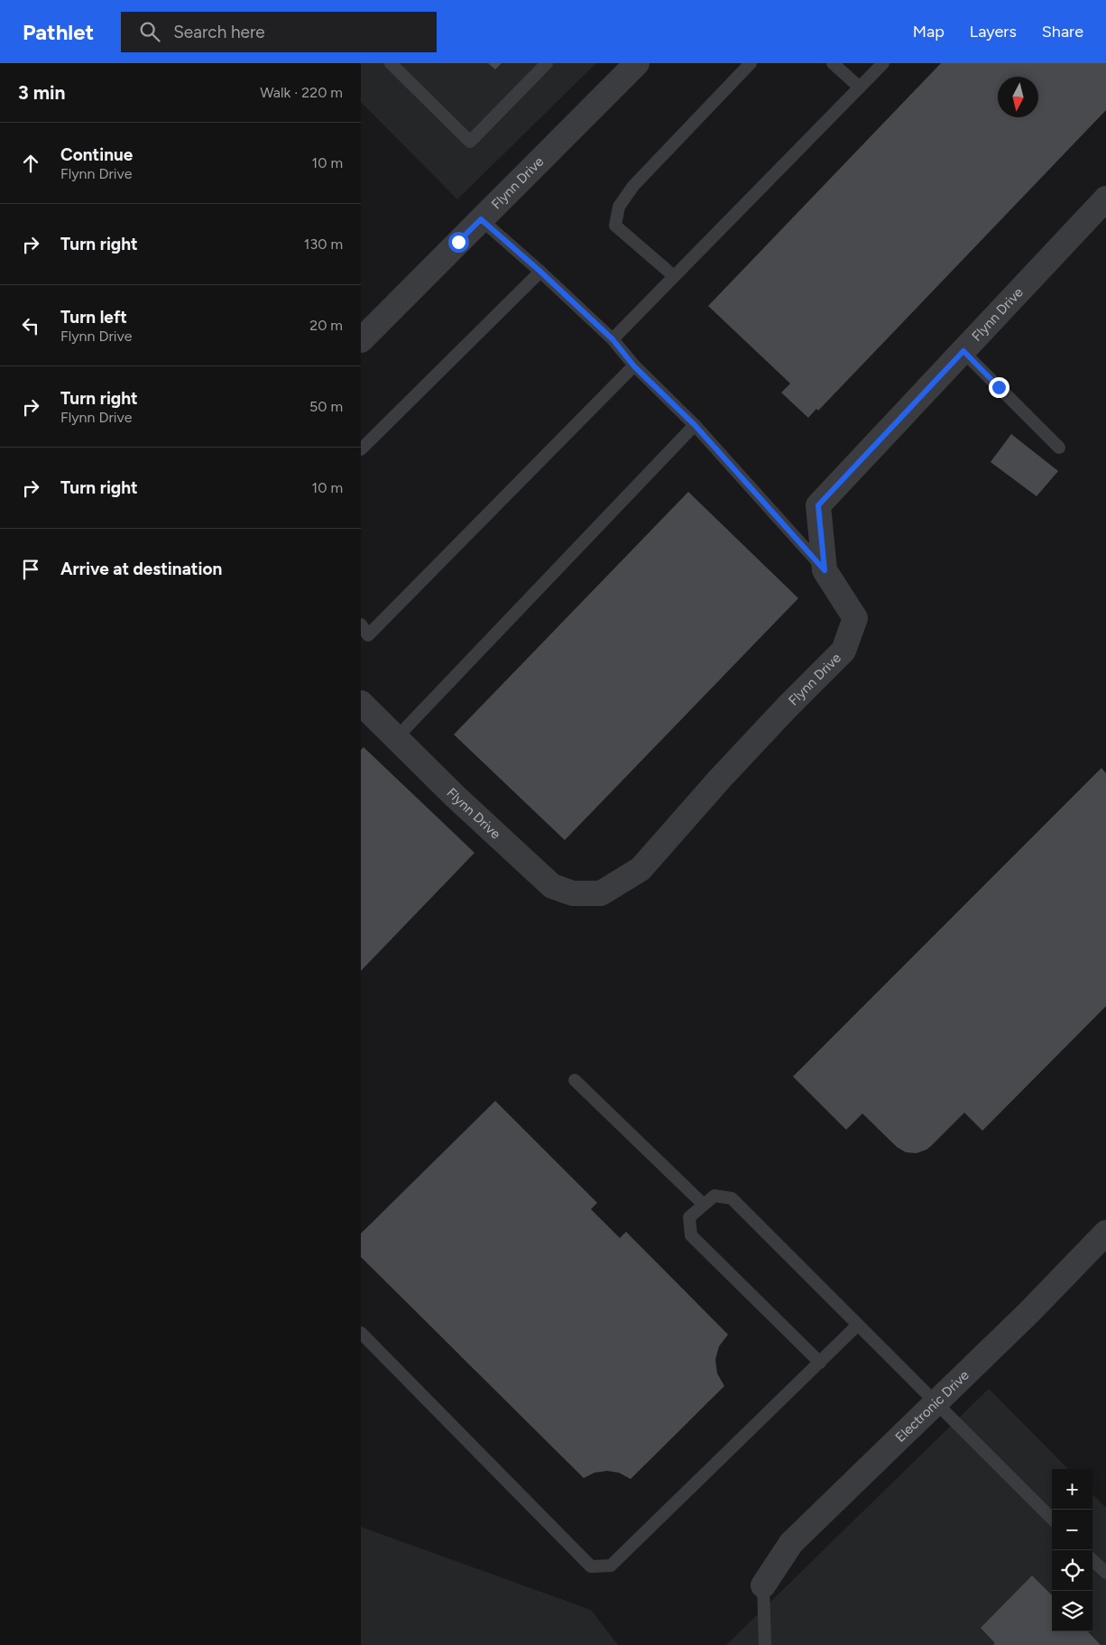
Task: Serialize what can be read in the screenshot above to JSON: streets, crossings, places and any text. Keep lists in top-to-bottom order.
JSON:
{
  "streets": {
    "street": ["Flynn Drive", "Electronic Drive"]
  },
  "north": "bottom",
  "page": {
    "header": "Pathlet",
    "search": "Search here",
    "nav": ["Map", "Layers", "Share"],
    "heading": ["3 min", "Walk · 220 m"],
    "list": [
      ["Continue", "Flynn Drive", "10 m"],
      ["Turn right", "130 m"],
      ["Turn left", "Flynn Drive", "20 m"],
      ["Turn right", "Flynn Drive", "50 m"],
      ["Turn right", "10 m"],
      "Arrive at destination"
    ],
    "map_buttons": ["+", "−"]
  }
}
